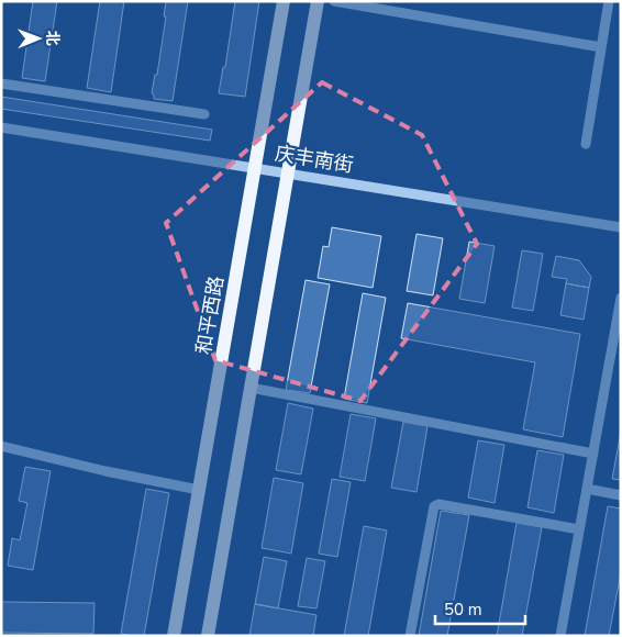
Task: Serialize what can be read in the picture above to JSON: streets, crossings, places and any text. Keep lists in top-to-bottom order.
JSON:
{
  "streets": {
    "main road": ["和平西路"],
    "street": ["庆丰南街"]
  },
  "crossings": [
    ["庆丰南街", "和平西路"]
  ],
  "scale_bar": "50 m",
  "north": "right"
}
